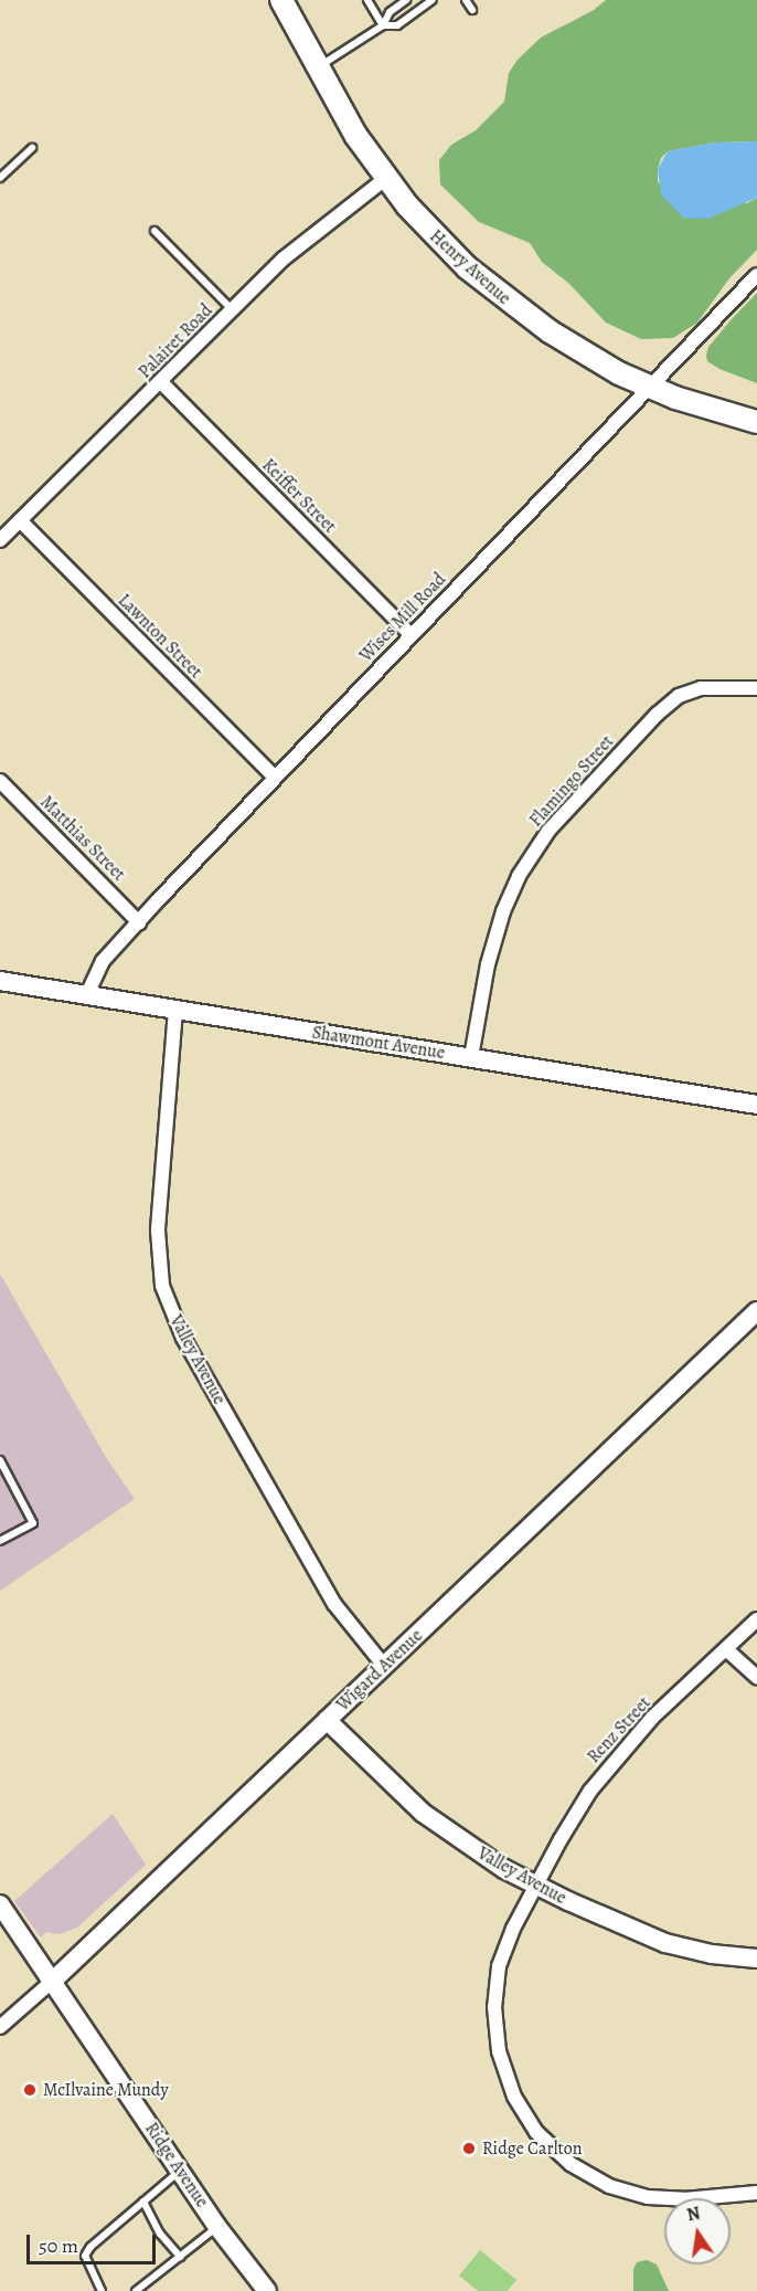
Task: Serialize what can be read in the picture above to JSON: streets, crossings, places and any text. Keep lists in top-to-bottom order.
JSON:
{
  "streets": {
    "main road": ["Henry Avenue"],
    "street": [
      "Palairet Road",
      "Keiffer Street",
      "Wises Mill Road",
      "Lawnton Street",
      "Flamingo Street",
      "Matthias Street",
      "Shawmont Avenue",
      "Valley Avenue",
      "Wigard Avenue",
      "Renz Street",
      "Ridge Avenue"
    ]
  },
  "crossings": [
    ["Henry Avenue", "Palairet Road"],
    ["Henry Avenue", "Wises Mill Road"],
    ["Palairet Road", "Keiffer Street"],
    ["Palairet Road", "Lawnton Street"],
    ["Keiffer Street", "Wises Mill Road"],
    ["Wises Mill Road", "Lawnton Street"],
    ["Wises Mill Road", "Matthias Street"],
    ["Wises Mill Road", "Shawmont Avenue"],
    ["Flamingo Street", "Shawmont Avenue"],
    ["Shawmont Avenue", "Valley Avenue"],
    ["Valley Avenue", "Wigard Avenue"],
    ["Valley Avenue", "Renz Street"],
    ["Wigard Avenue", "Ridge Avenue"]
  ],
  "places": ["McIlvaine Mundy", "Ridge Carlton"],
  "scale_bar": "50 m",
  "north": "top"
}
